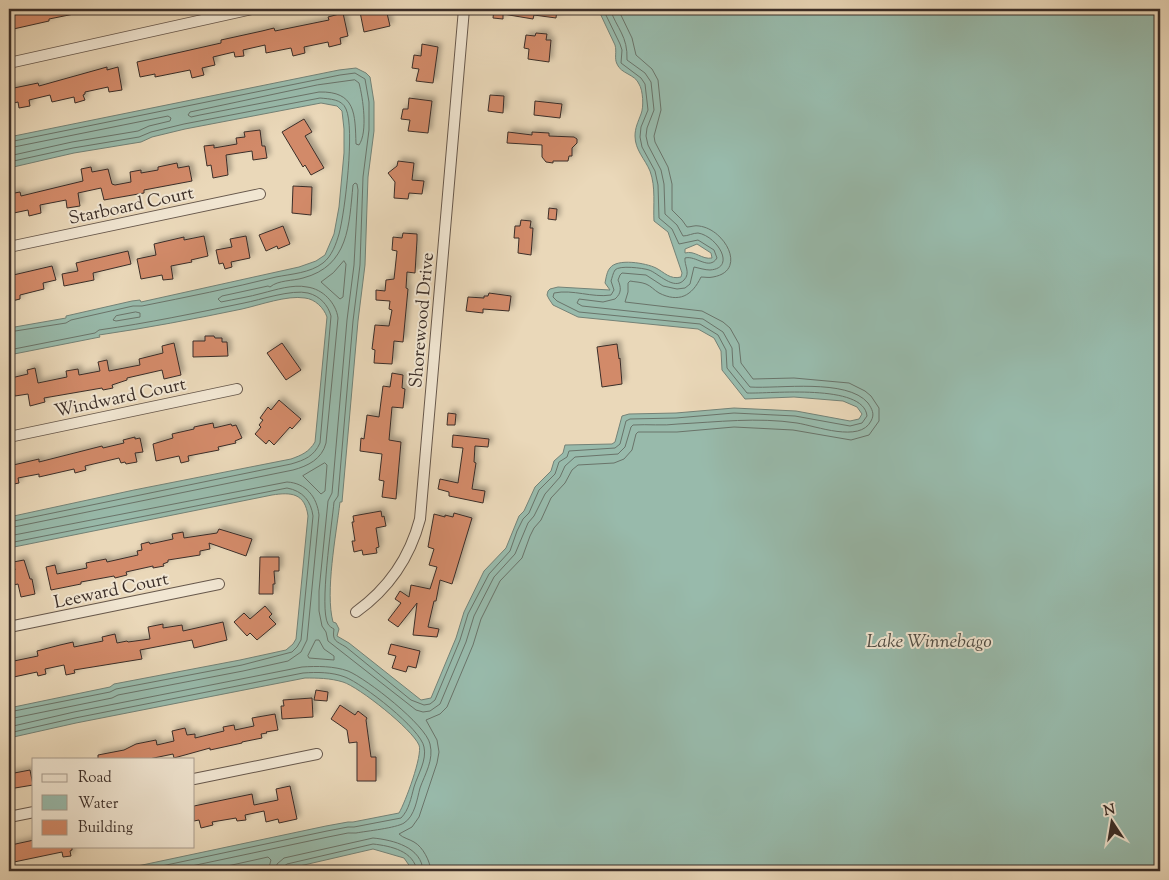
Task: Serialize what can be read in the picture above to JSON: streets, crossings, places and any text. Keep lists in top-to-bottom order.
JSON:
{
  "streets": {
    "street": [
      "Starboard Court",
      "Shorewood Drive",
      "Windward Court",
      "Leeward Court"
    ]
  },
  "water": ["Lake Winnebago"],
  "legend": ["Road", "Water", "Building"],
  "north": "top"
}
